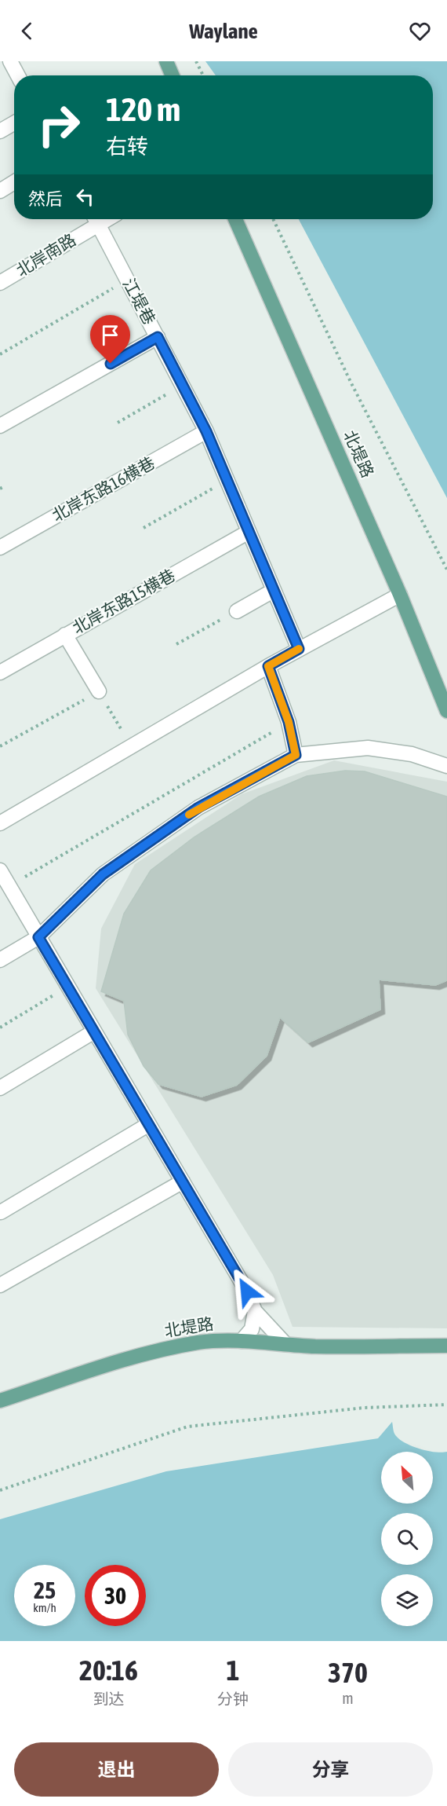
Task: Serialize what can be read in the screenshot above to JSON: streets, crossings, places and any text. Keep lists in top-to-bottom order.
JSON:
{
  "streets": {
    "main road": ["北堤路"],
    "street": [
      "北岸南路",
      "江堤巷",
      "北岸东路16横巷",
      "北岸东路15横巷"
    ]
  },
  "crossings": [
    ["江堤巷", "北岸东路16横巷"],
    ["江堤巷", "北岸东路15横巷"]
  ],
  "north": "top left",
  "page": {
    "header": "Waylane",
    "turn": ["120 m", "右转"],
    "then": "然后",
    "speed": "25 km/h",
    "limit": "30",
    "eta": [
      "20:16",
      "到达",
      "1",
      "分钟",
      "370",
      "m"
    ],
    "buttons": ["退出", "分享"]
  }
}
